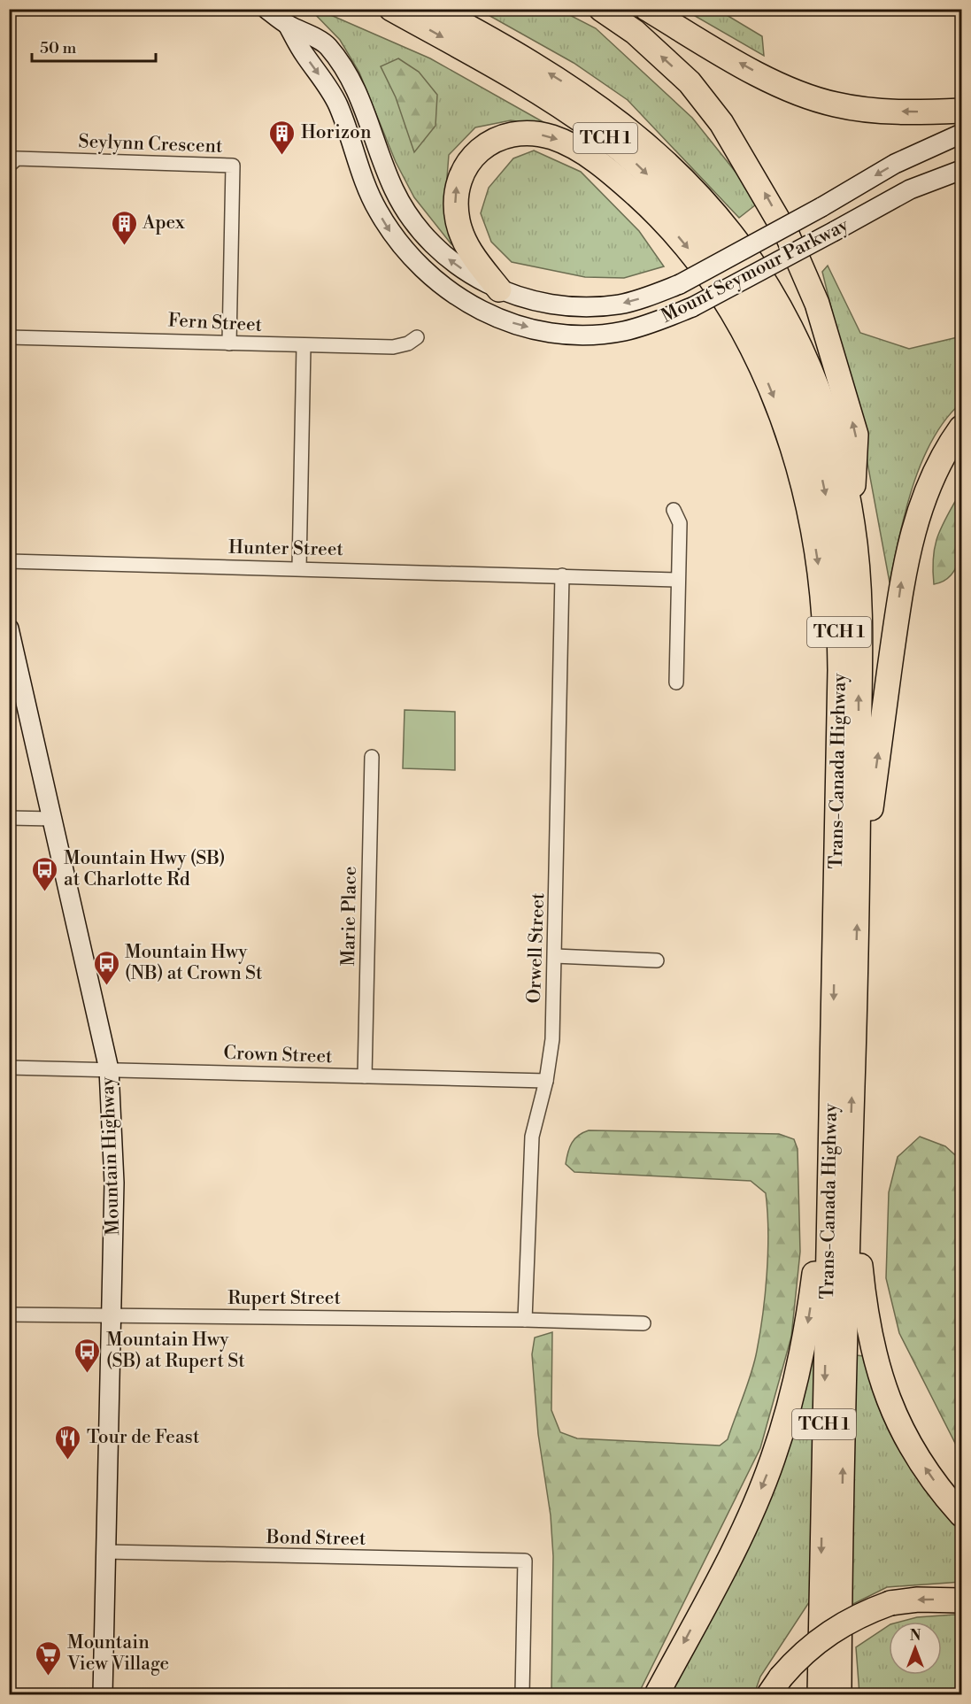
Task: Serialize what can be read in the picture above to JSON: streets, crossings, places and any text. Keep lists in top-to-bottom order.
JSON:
{
  "streets": {
    "highway": ["TCH 1", "Trans-Canada Highway"],
    "main road": ["Mount Seymour Parkway", "Mountain Highway"],
    "street": [
      "Seylynn Crescent",
      "Fern Street",
      "Hunter Street",
      "Marie Place",
      "Orwell Street",
      "Crown Street",
      "Rupert Street",
      "Bond Street"
    ]
  },
  "crossings": [
    ["Seylynn Crescent", "Fern Street"],
    ["Hunter Street", "Orwell Street"],
    ["Marie Place", "Crown Street"],
    ["Orwell Street", "Crown Street"],
    ["Orwell Street", "Rupert Street"],
    ["Crown Street", "Mountain Highway"],
    ["Mountain Highway", "Rupert Street"],
    ["Mountain Highway", "Bond Street"]
  ],
  "places": {
    "building": ["Horizon", "Apex"],
    "bus stop": ["Mountain Hwy (SB) at Charlotte Rd", "Mountain Hwy (NB) at Crown St", "Mountain Hwy (SB) at Rupert St"],
    "restaurant": ["Tour de Feast"],
    "supermarket": ["Mountain View Village"]
  },
  "scale_bar": "50 m",
  "north": "top"
}
